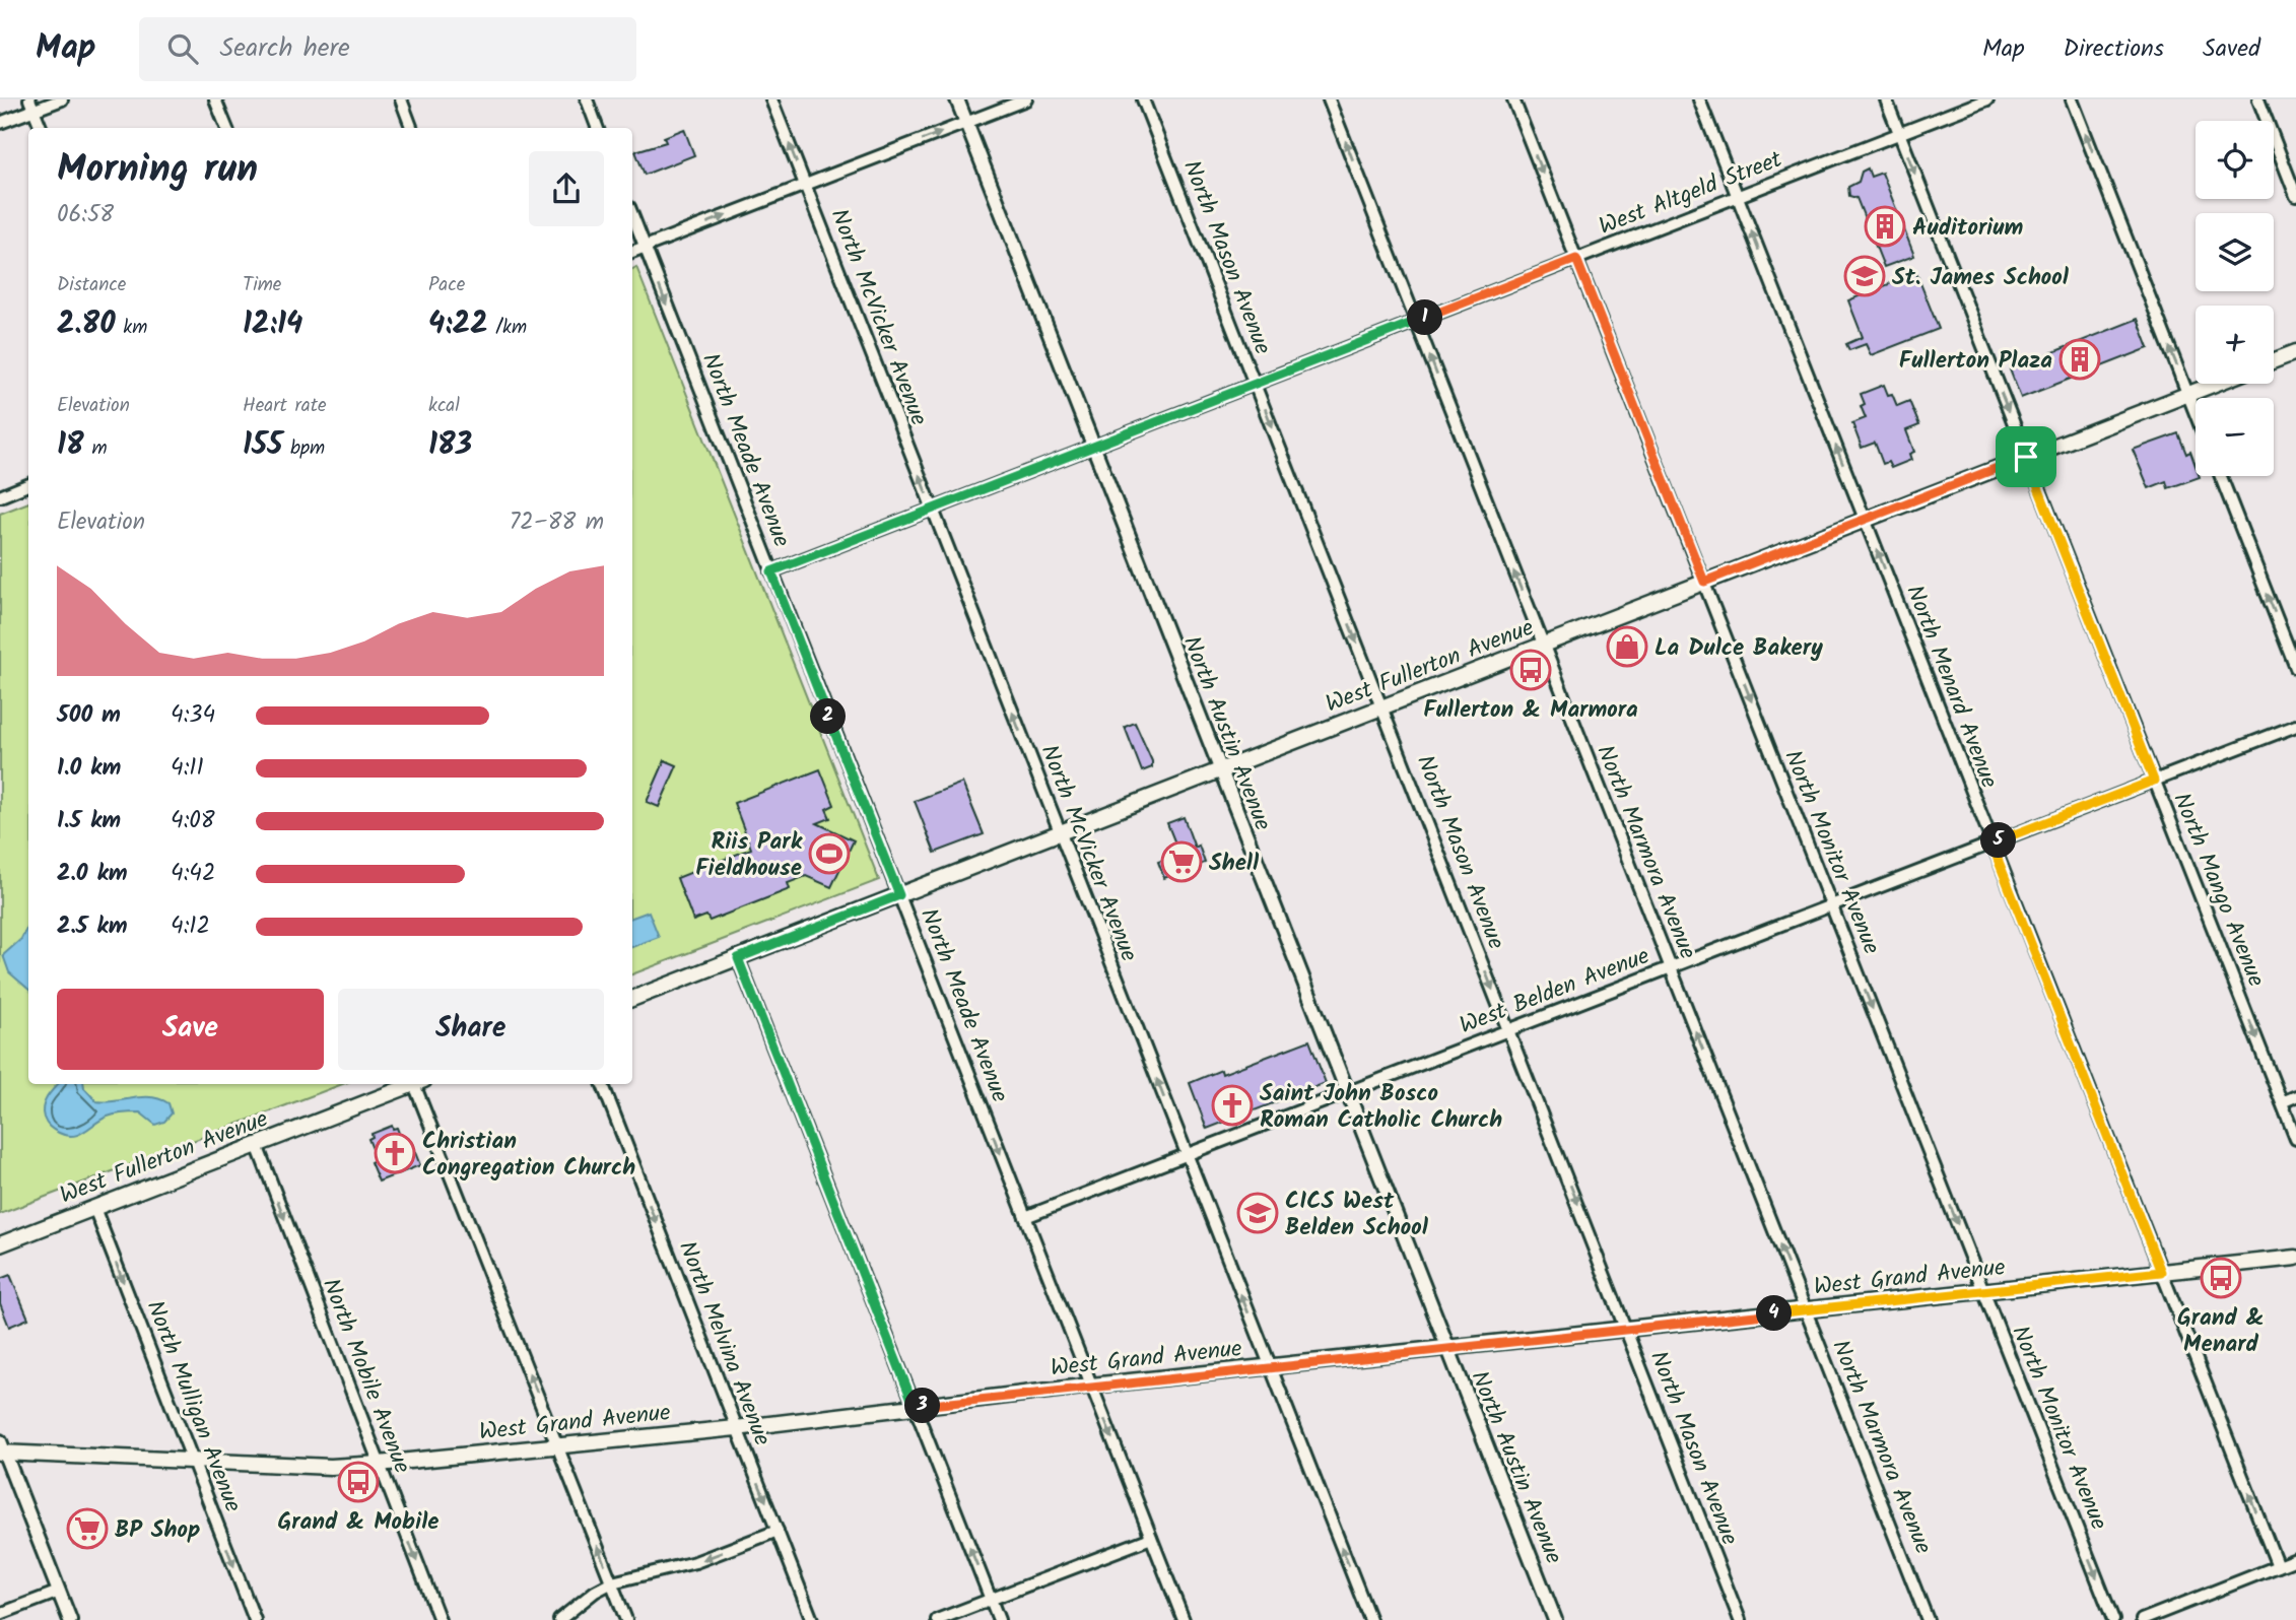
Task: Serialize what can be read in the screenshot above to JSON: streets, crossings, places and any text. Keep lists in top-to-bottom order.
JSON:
{
  "streets": {
    "main road": ["West Fullerton Avenue", "West Grand Avenue"],
    "street": [
      "West Altgeld Street",
      "North Mason Avenue",
      "North McVicker Avenue",
      "North Meade Avenue",
      "North Menard Avenue",
      "North Austin Avenue",
      "North Marmora Avenue",
      "North Monitor Avenue",
      "North Mango Avenue",
      "West Belden Avenue",
      "North Melvina Avenue",
      "North Mobile Avenue",
      "North Mulligan Avenue"
    ]
  },
  "crossings": [
    ["West Altgeld Street", "North Mason Avenue"],
    ["West Altgeld Street", "North McVicker Avenue"],
    ["West Altgeld Street", "North Meade Avenue"],
    ["West Altgeld Street", "North Menard Avenue"],
    ["West Altgeld Street", "North Austin Avenue"],
    ["West Altgeld Street", "North Marmora Avenue"],
    ["West Altgeld Street", "North Monitor Avenue"],
    ["West Altgeld Street", "North Mango Avenue"],
    ["North Mason Avenue", "West Fullerton Avenue"],
    ["North Mason Avenue", "West Belden Avenue"],
    ["North Mason Avenue", "West Grand Avenue"],
    ["North McVicker Avenue", "West Fullerton Avenue"],
    ["North McVicker Avenue", "West Belden Avenue"],
    ["North McVicker Avenue", "West Grand Avenue"],
    ["North Meade Avenue", "West Fullerton Avenue"],
    ["North Meade Avenue", "West Belden Avenue"],
    ["North Meade Avenue", "West Grand Avenue"],
    ["West Fullerton Avenue", "North Menard Avenue"],
    ["West Fullerton Avenue", "North Austin Avenue"],
    ["West Fullerton Avenue", "North Marmora Avenue"],
    ["West Fullerton Avenue", "North Monitor Avenue"],
    ["West Fullerton Avenue", "North Mango Avenue"],
    ["West Fullerton Avenue", "North Mobile Avenue"],
    ["West Fullerton Avenue", "North Mulligan Avenue"],
    ["North Menard Avenue", "West Belden Avenue"],
    ["North Menard Avenue", "West Grand Avenue"],
    ["North Austin Avenue", "West Belden Avenue"],
    ["North Austin Avenue", "West Grand Avenue"],
    ["North Marmora Avenue", "West Belden Avenue"],
    ["North Marmora Avenue", "West Grand Avenue"],
    ["North Monitor Avenue", "West Belden Avenue"],
    ["North Monitor Avenue", "West Grand Avenue"],
    ["North Mango Avenue", "West Belden Avenue"],
    ["West Grand Avenue", "North Melvina Avenue"],
    ["West Grand Avenue", "North Mobile Avenue"],
    ["West Grand Avenue", "North Mulligan Avenue"]
  ],
  "one_way": [
    "North Mason Avenue",
    "North McVicker Avenue",
    "North Meade Avenue",
    "North Menard Avenue",
    "North Marmora Avenue",
    "North Monitor Avenue",
    "North Mango Avenue",
    "North Melvina Avenue",
    "North Mobile Avenue",
    "North Mulligan Avenue"
  ],
  "places": {
    "building": ["Auditorium", "Fullerton Plaza"],
    "school or university": ["St. James School", "CICS West Belden School"],
    "shop": ["La Dulce Bakery"],
    "bus stop": ["Fullerton & Marmora", "Grand & Menard", "Grand & Mobile"],
    "sports": ["Riis Park Fieldhouse"],
    "supermarket": ["Shell", "BP Shop"],
    "church": ["Saint John Bosco Roman Catholic Church", "Christian Congregation Church"]
  },
  "page": {
    "header": "Map",
    "search": "Search here",
    "nav": ["Map", "Directions", "Saved"],
    "map_buttons": ["+", "−"],
    "heading": ["Morning run", "06:58"],
    "stats": [
      ["Distance", "2.80 km"],
      ["Time", "12:14"],
      ["Pace", "4:22 /km"],
      ["Elevation", "18 m"],
      ["Heart rate", "155 bpm"],
      ["kcal", "183"]
    ],
    "pins": [
      "1",
      "2",
      "5",
      "4",
      "3"
    ],
    "chart": ["Elevation", "72–88 m"],
    "list": [
      {
        "name": "500 m",
        "note": "4:34"
      },
      {
        "name": "1.0 km",
        "note": "4:11"
      },
      {
        "name": "1.5 km",
        "note": "4:08"
      },
      {
        "name": "2.0 km",
        "note": "4:42"
      },
      {
        "name": "2.5 km",
        "note": "4:12"
      }
    ],
    "buttons": ["Save", "Share"]
  }
}
